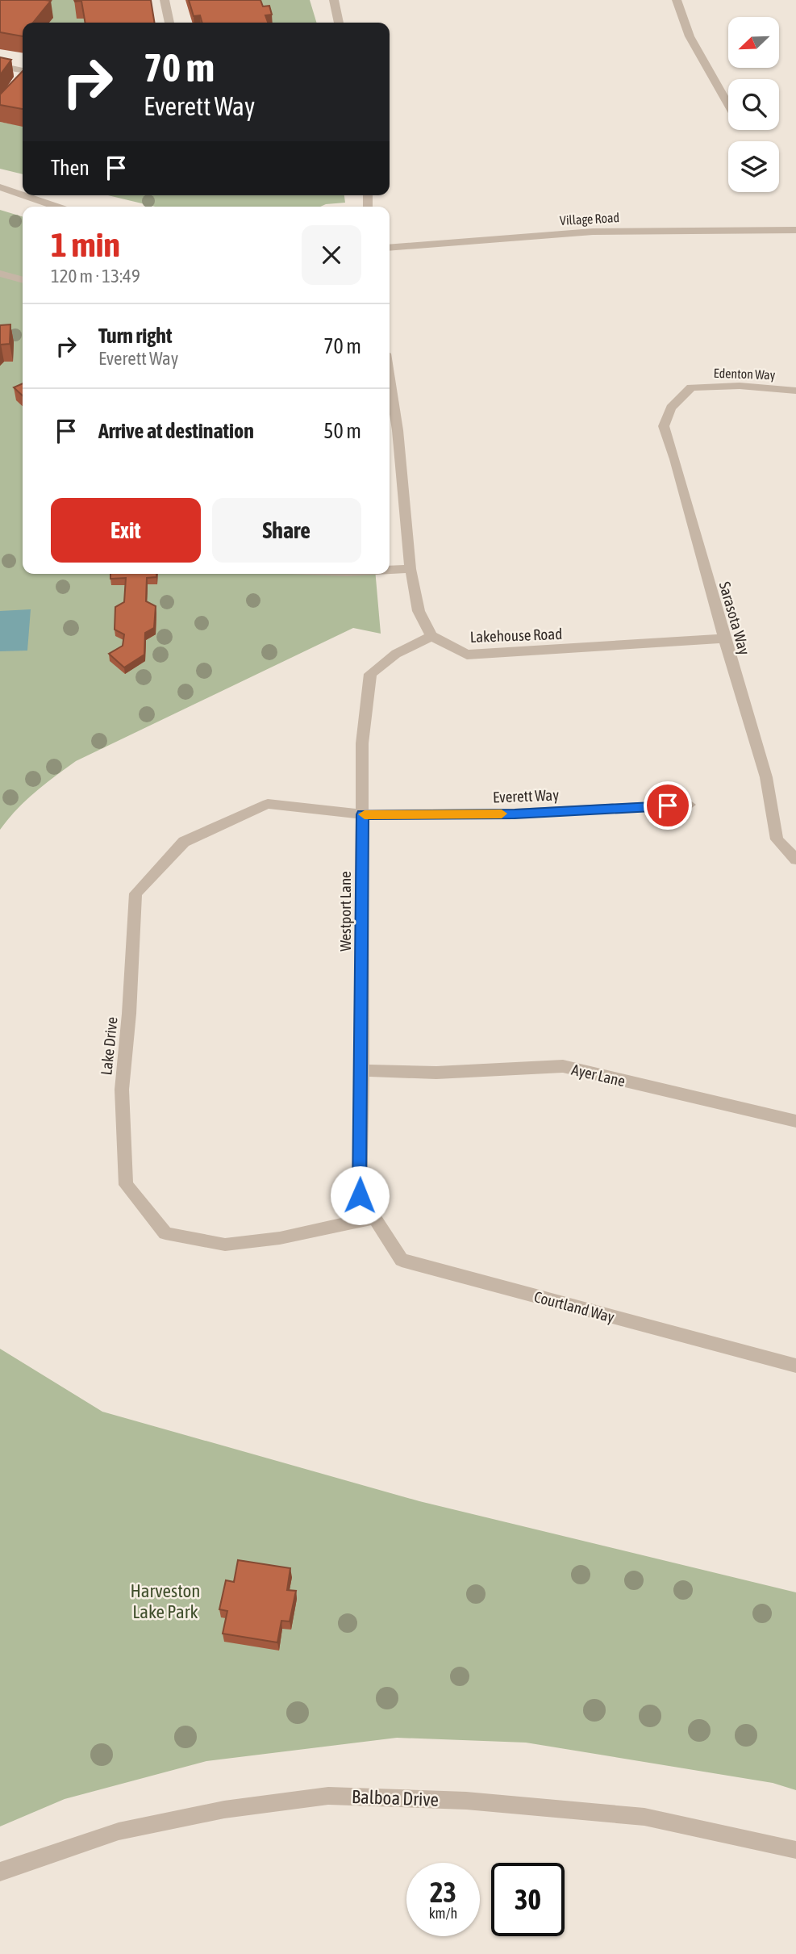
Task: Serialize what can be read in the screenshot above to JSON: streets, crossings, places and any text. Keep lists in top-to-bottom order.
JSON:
{
  "streets": {
    "street": [
      "Village Road",
      "Edenton Way",
      "Sarasota Way",
      "Lakehouse Road",
      "Everett Way",
      "Westport Lane",
      "Lake Drive",
      "Ayer Lane",
      "Courtland Way",
      "Balboa Drive"
    ]
  },
  "crossings": [
    ["Edenton Way", "Sarasota Way"],
    ["Sarasota Way", "Lakehouse Road"],
    ["Lakehouse Road", "Westport Lane"],
    ["Everett Way", "Westport Lane"],
    ["Everett Way", "Lake Drive"],
    ["Westport Lane", "Lake Drive"],
    ["Westport Lane", "Ayer Lane"],
    ["Westport Lane", "Courtland Way"],
    ["Lake Drive", "Courtland Way"]
  ],
  "parks": ["Harveston Lake Park"],
  "north": "bottom left",
  "page": {
    "turn": ["70 m", "Everett Way"],
    "then": "Then",
    "heading": ["1 min", "120 m · 13:49"],
    "list": [
      {
        "name": "Turn right",
        "note": "Everett Way",
        "value": "70 m"
      },
      {
        "name": "Arrive at destination",
        "value": "50 m"
      }
    ],
    "buttons": ["Exit", "Share"],
    "speed": "23 km/h",
    "limit": "30"
  }
}
